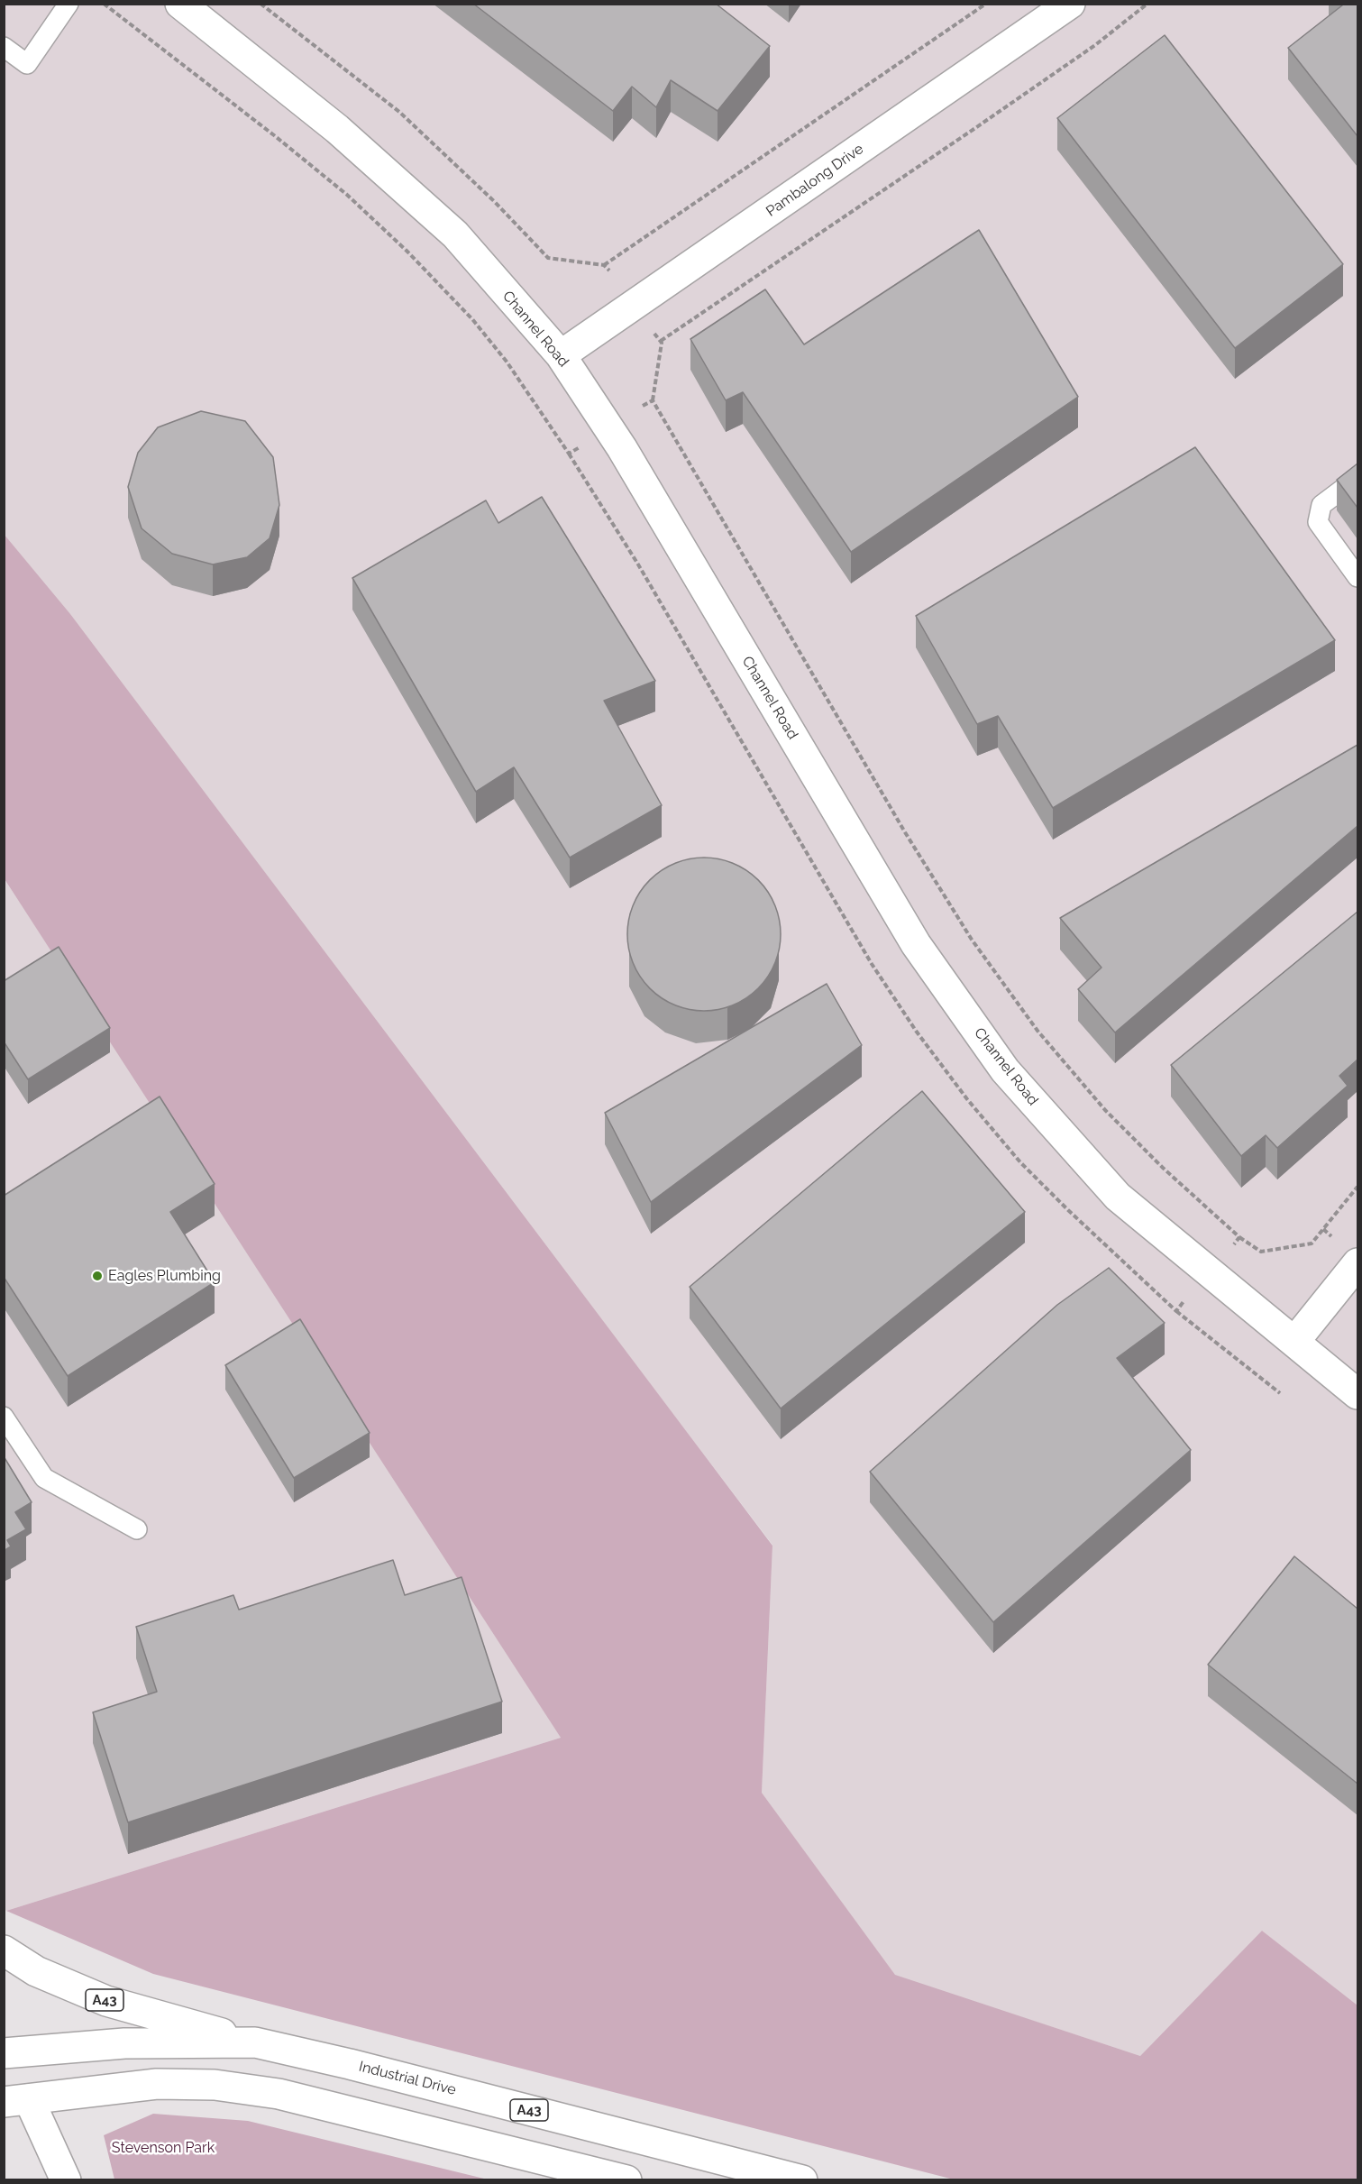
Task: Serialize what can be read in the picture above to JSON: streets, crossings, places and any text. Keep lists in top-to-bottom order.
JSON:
{
  "streets": {
    "main road": [
      "Pambalong Drive",
      "Channel Road",
      "A43",
      "Industrial Drive"
    ]
  },
  "crossings": [
    ["Pambalong Drive", "Channel Road"],
    ["A43", "Industrial Drive"]
  ],
  "parks": ["Stevenson Park"],
  "places": ["Eagles Plumbing"]
}
